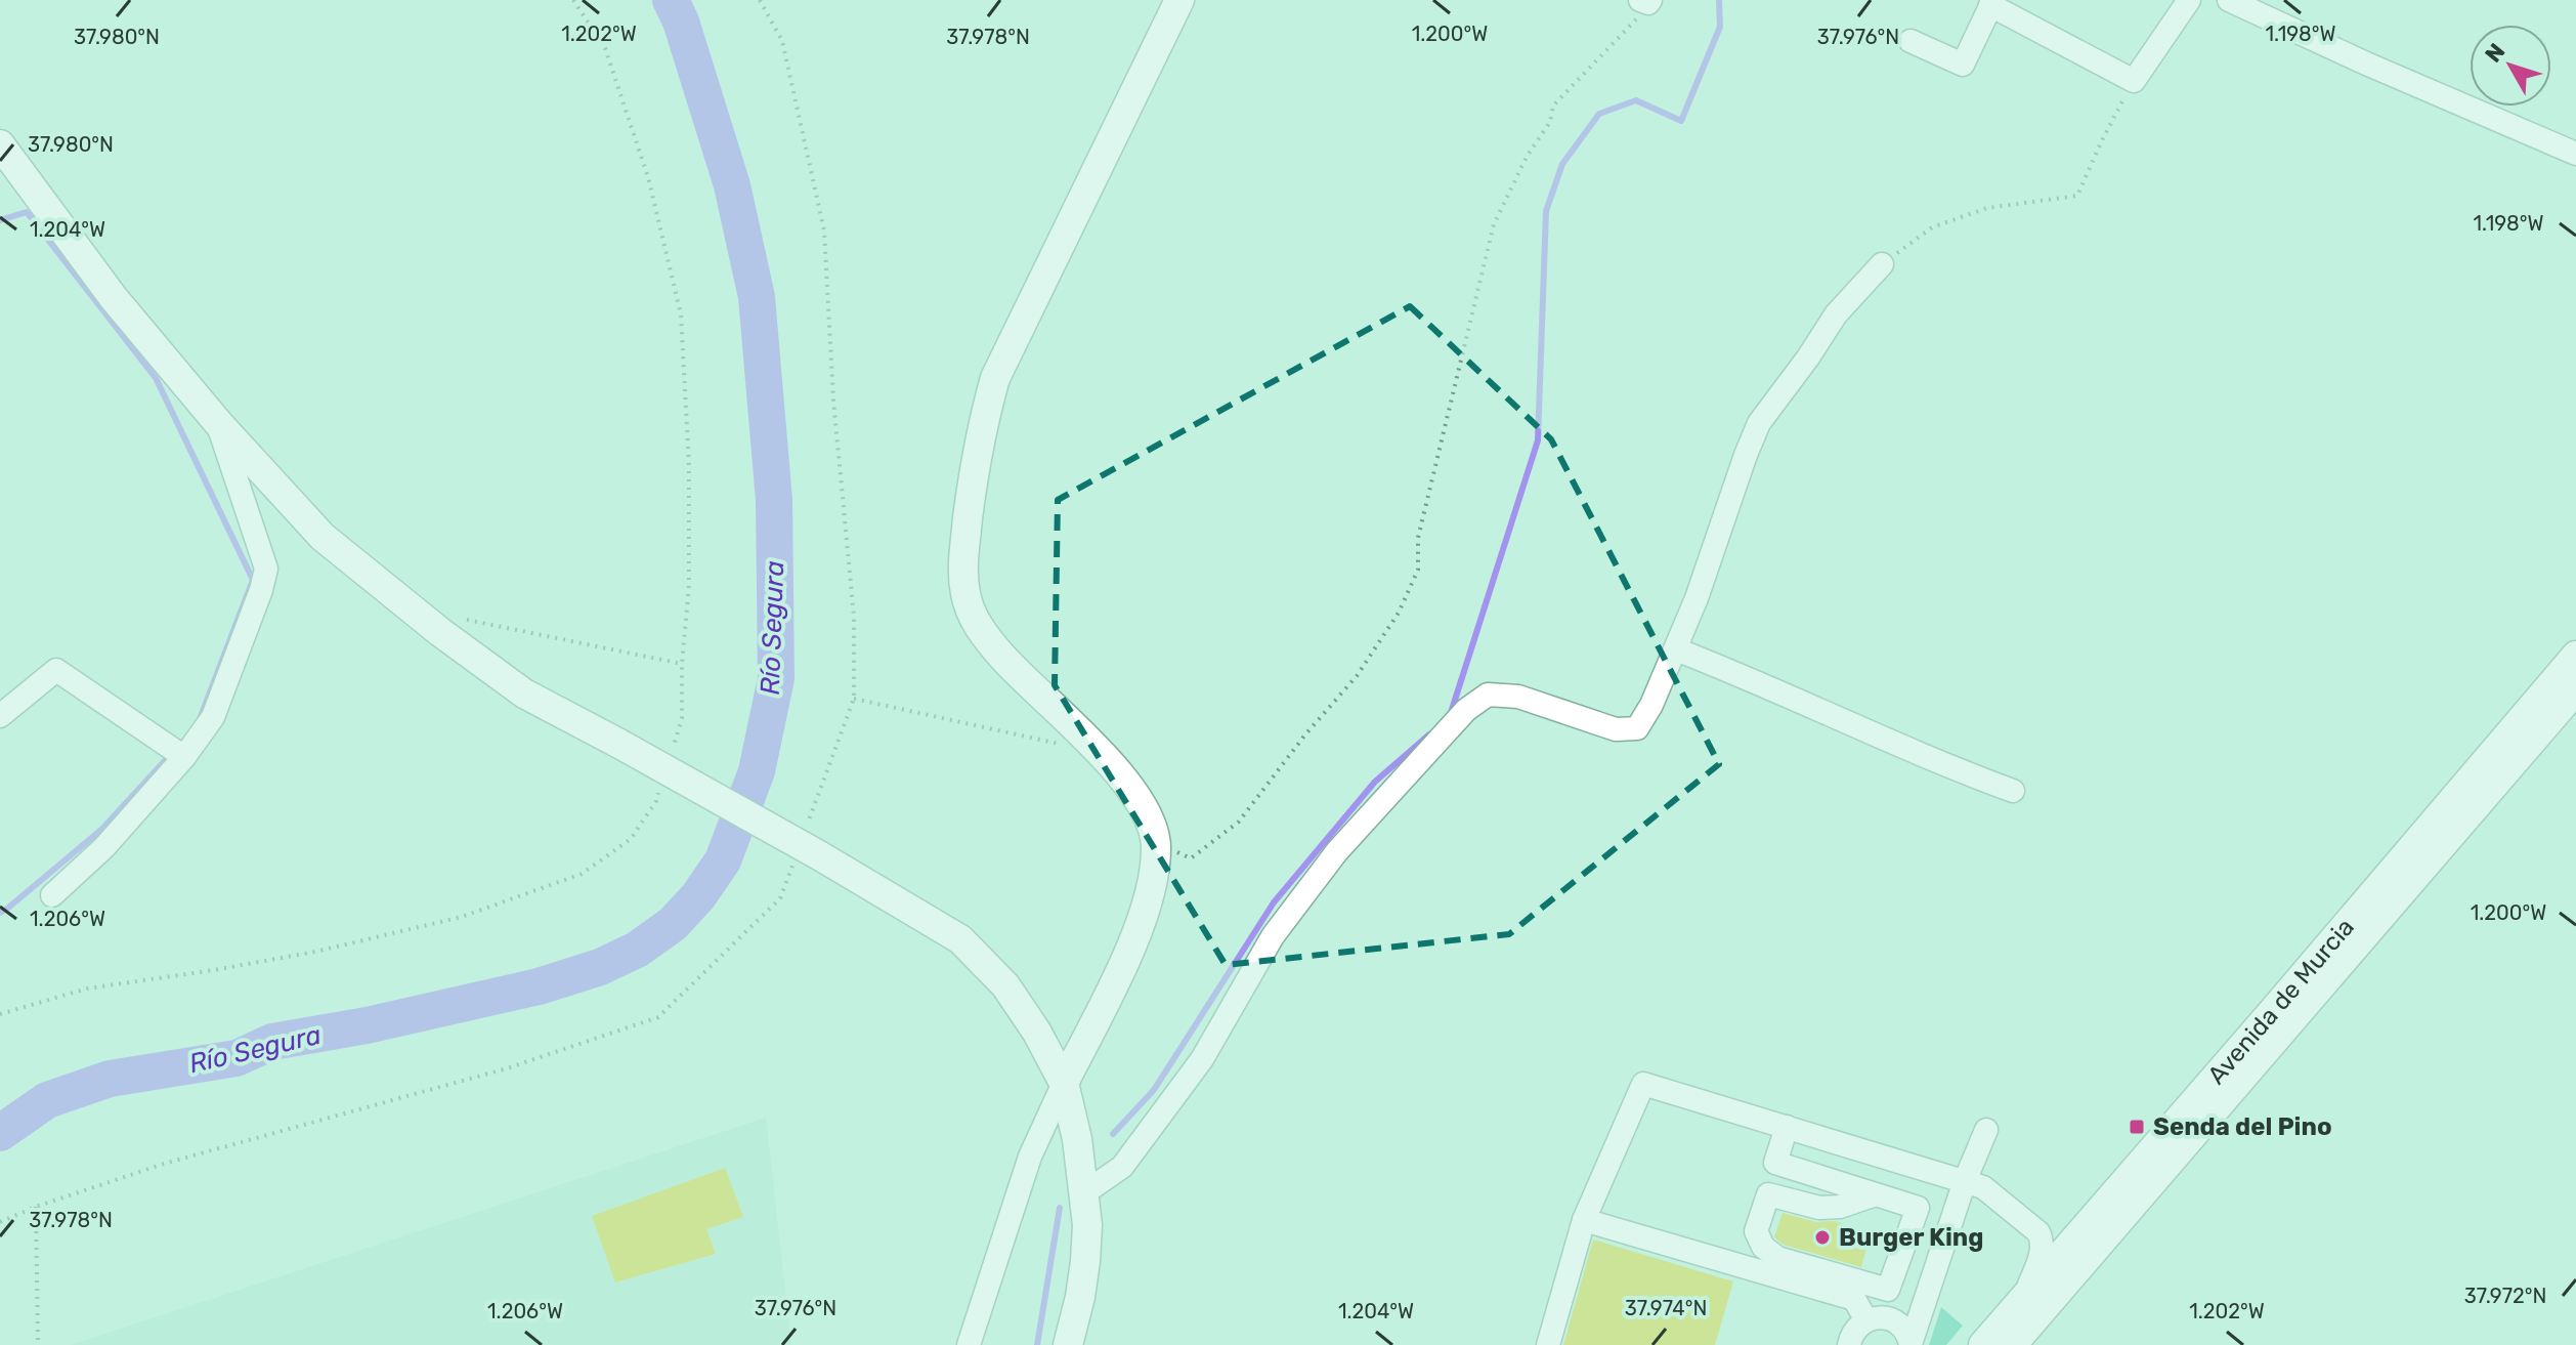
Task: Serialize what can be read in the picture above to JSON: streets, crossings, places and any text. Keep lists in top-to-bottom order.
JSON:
{
  "streets": {
    "main road": ["Avenida de Murcia"]
  },
  "water": ["Río Segura"],
  "places": {
    "transit": ["Senda del Pino"],
    "other": ["Burger King"]
  },
  "north": "top left",
  "coordinates": [
    "1.202°W",
    "1.200°W",
    "1.198°W",
    "37.980°N",
    "37.978°N",
    "37.976°N",
    "1.204°W",
    "1.206°W",
    "37.972°N",
    "37.974°N"
  ]
}
